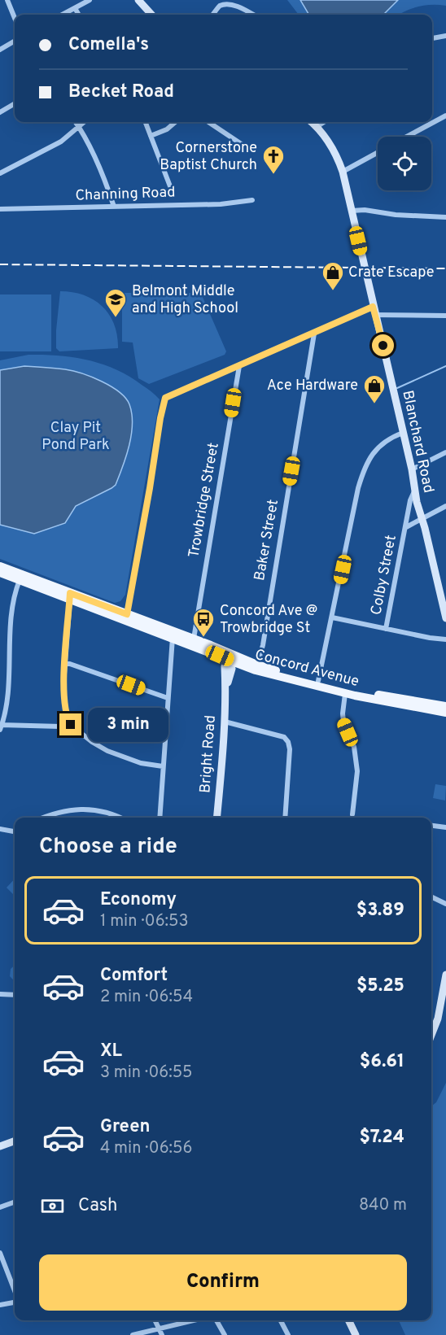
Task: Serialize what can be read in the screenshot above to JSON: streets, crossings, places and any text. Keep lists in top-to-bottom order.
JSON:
{
  "streets": {
    "main road": ["Blanchard Road", "Concord Avenue", "Bright Road"],
    "street": [
      "Channing Road",
      "Trowbridge Street",
      "Baker Street",
      "Colby Street"
    ]
  },
  "crossings": [
    ["Blanchard Road", "Colby Street"],
    ["Trowbridge Street", "Concord Avenue"],
    ["Baker Street", "Concord Avenue"],
    ["Concord Avenue", "Bright Road"]
  ],
  "parks": ["Clay Pit Pond Park"],
  "places": {
    "church": ["Cornerstone Baptist Church"],
    "shop": ["Crate Escape", "Ace Hardware"],
    "school or university": ["Belmont Middle and High School"],
    "bus stop": ["Concord Ave @ Trowbridge St"]
  },
  "page": {
    "banner": ["Comella's", "Becket Road"],
    "bubble": "3 min",
    "heading": "Choose a ride",
    "list": [
      {
        "name": "Economy",
        "note": "1 min · 06:53",
        "value": "$3.89"
      },
      {
        "name": "Comfort",
        "note": "2 min · 06:54",
        "value": "$5.25"
      },
      {
        "name": "XL",
        "note": "3 min · 06:55",
        "value": "$6.61"
      },
      {
        "name": "Green",
        "note": "4 min · 06:56",
        "value": "$7.24"
      }
    ],
    "pay": ["Cash", "840 m"],
    "buttons": "Confirm"
  }
}
